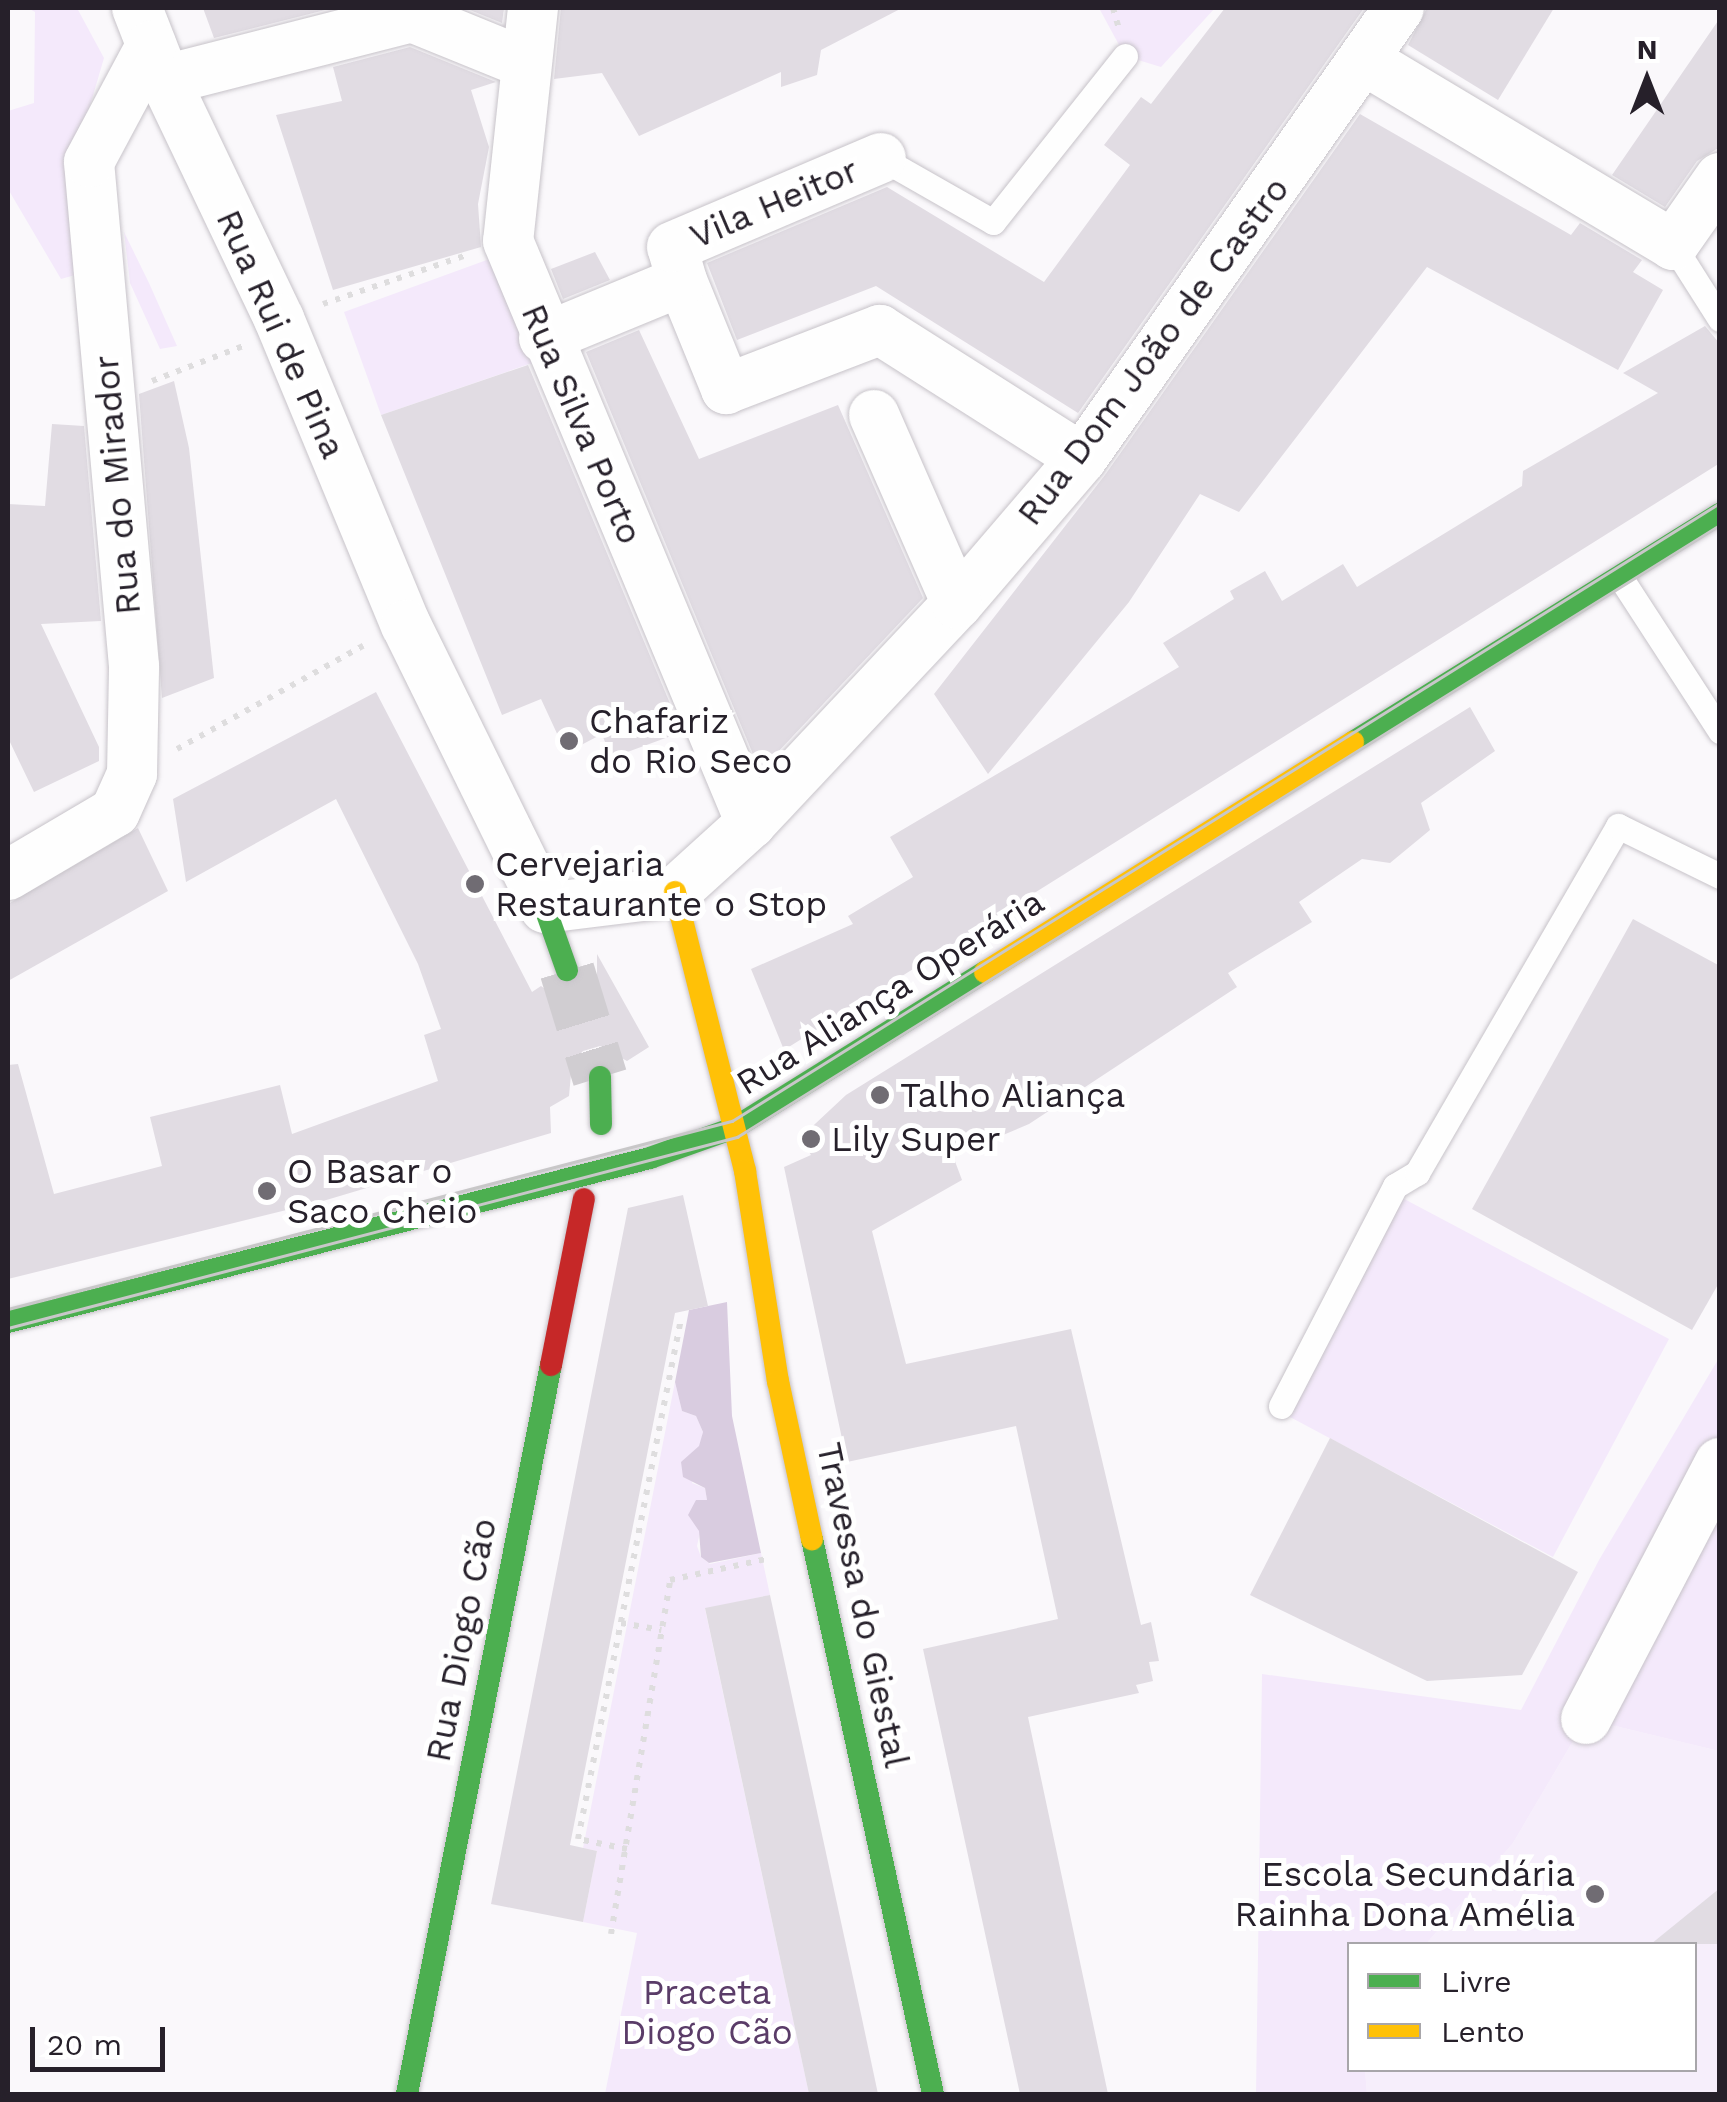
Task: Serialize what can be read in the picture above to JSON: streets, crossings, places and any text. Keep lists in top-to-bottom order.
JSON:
{
  "streets": {
    "street": [
      "Vila Heitor",
      "Rua Rui de Pina",
      "Rua Dom João de Castro",
      "Rua Silva Porto",
      "Rua do Mirador",
      "Rua Aliança Operária",
      "Travessa do Giestal",
      "Rua Diogo Cão"
    ]
  },
  "crossings": [
    ["Vila Heitor", "Rua Silva Porto"],
    ["Rua Rui de Pina", "Rua do Mirador"],
    ["Rua Dom João de Castro", "Rua Silva Porto"],
    ["Rua Dom João de Castro", "Travessa do Giestal"],
    ["Rua Aliança Operária", "Travessa do Giestal"]
  ],
  "parks": ["Praceta Diogo Cão"],
  "places": [
    "Chafariz do Rio Seco",
    "Cervejaria Restaurante o Stop",
    "Talho Aliança",
    "Lily Super",
    "O Basar o Saco Cheio",
    "Escola Secundária Rainha Dona Amélia"
  ],
  "legend": ["Livre", "Lento"],
  "scale_bar": "20 m",
  "north": "top"
}
